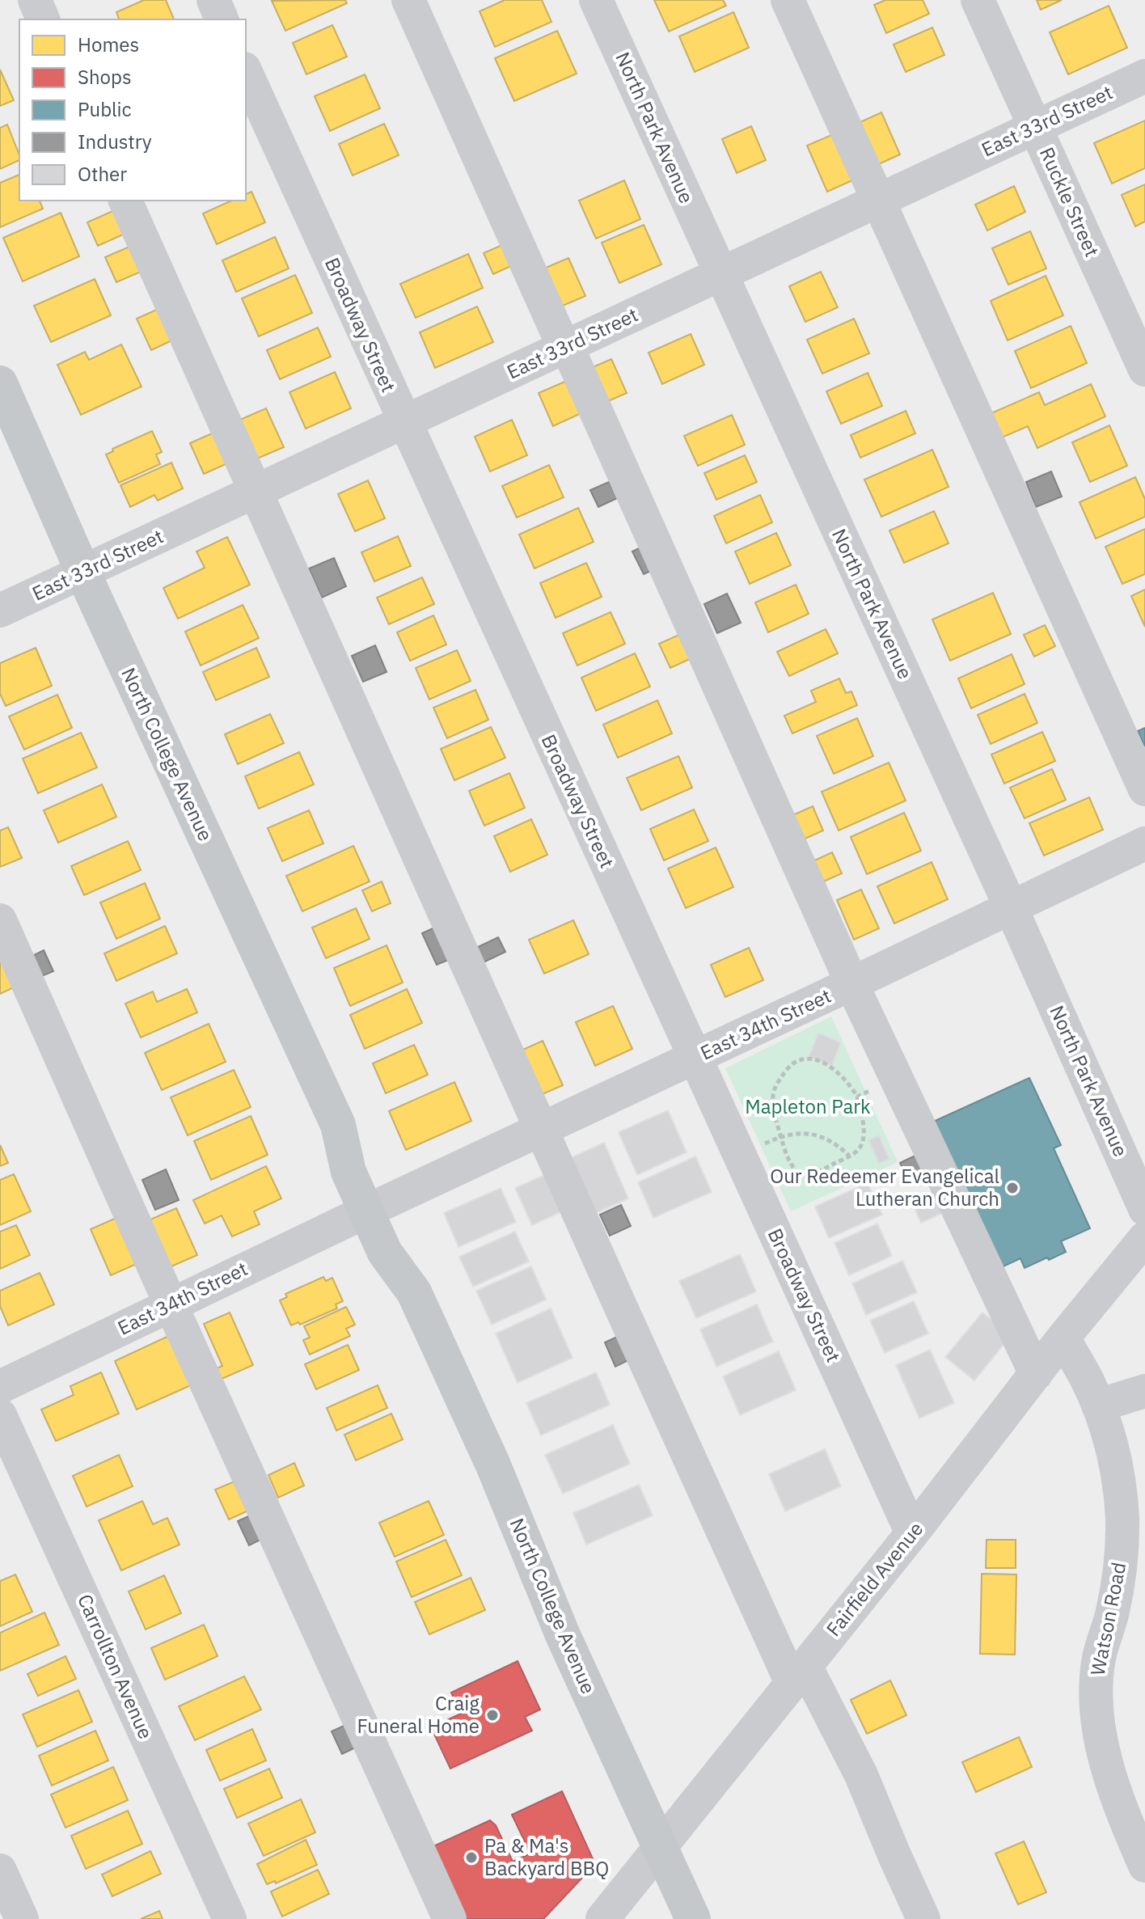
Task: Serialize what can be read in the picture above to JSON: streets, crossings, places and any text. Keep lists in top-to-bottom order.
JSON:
{
  "streets": {
    "main road": ["North College Avenue"],
    "street": [
      "East 33rd Street",
      "North Park Avenue",
      "Ruckle Street",
      "Broadway Street",
      "East 34th Street",
      "Fairfield Avenue",
      "Watson Road",
      "Carrollton Avenue"
    ]
  },
  "crossings": [
    ["East 33rd Street", "North Park Avenue"],
    ["East 33rd Street", "Ruckle Street"],
    ["East 33rd Street", "Broadway Street"],
    ["East 33rd Street", "North College Avenue"],
    ["North Park Avenue", "East 34th Street"],
    ["Broadway Street", "East 34th Street"],
    ["Broadway Street", "Fairfield Avenue"],
    ["North College Avenue", "East 34th Street"],
    ["North College Avenue", "Fairfield Avenue"],
    ["Fairfield Avenue", "Watson Road"]
  ],
  "parks": ["Mapleton Park"],
  "places": ["Our Redeemer Evangelical Lutheran Church", "Craig Funeral Home", "Pa & Ma's Backyard BBQ"],
  "legend": [
    "Homes",
    "Shops",
    "Public",
    "Industry",
    "Other"
  ]
}
